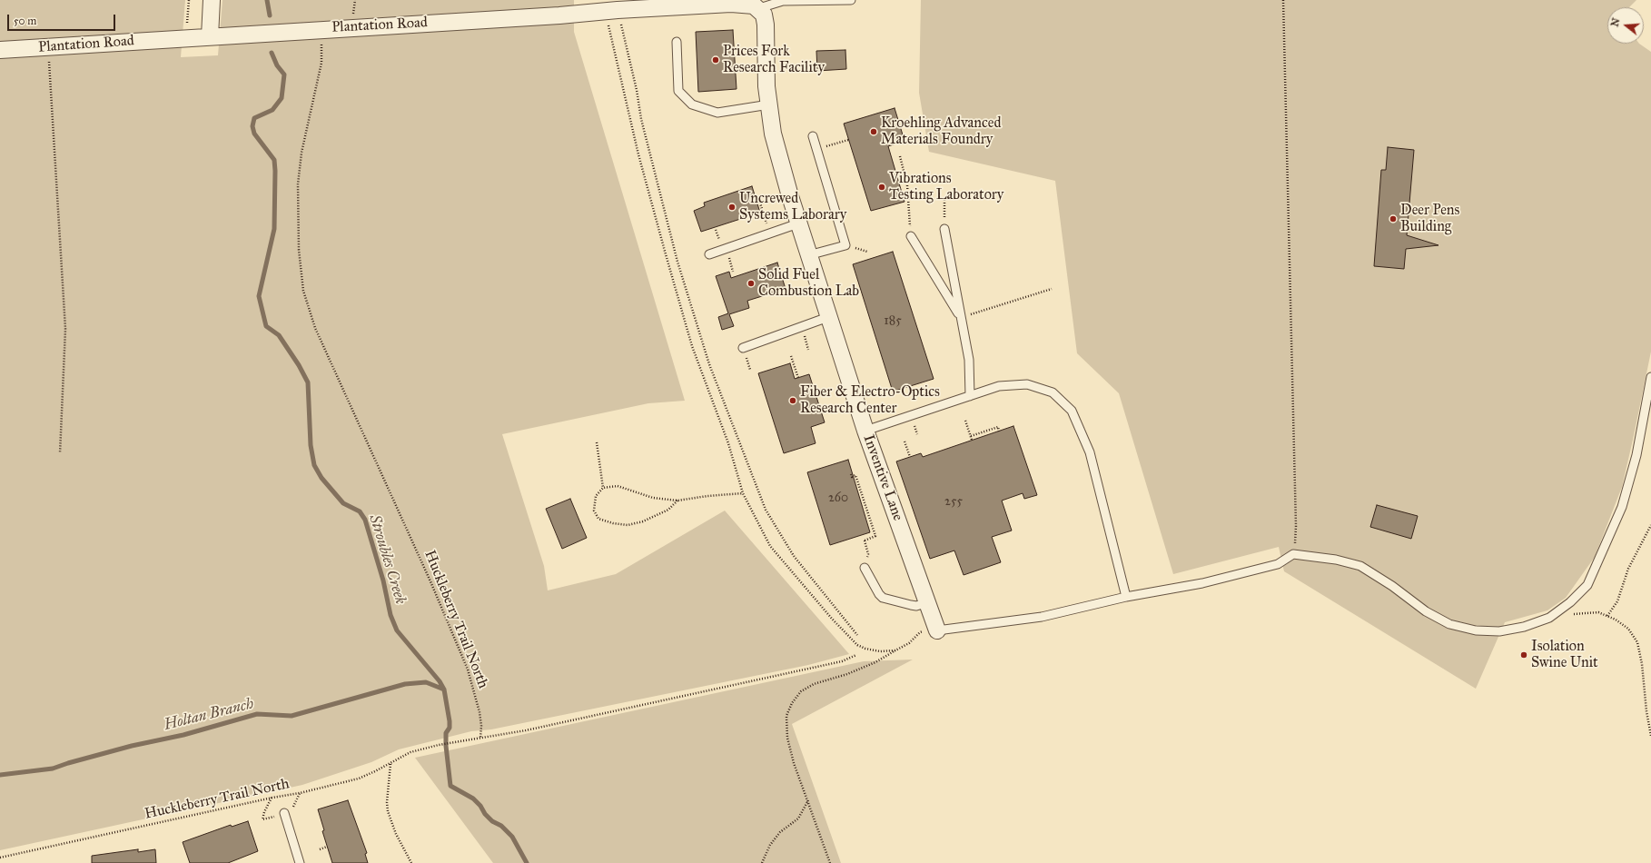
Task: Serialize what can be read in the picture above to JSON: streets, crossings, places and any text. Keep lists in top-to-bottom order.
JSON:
{
  "streets": {
    "street": ["Plantation Road", "Inventive Lane"],
    "path": ["Huckleberry Trail North"]
  },
  "crossings": [
    ["Plantation Road", "Inventive Lane"]
  ],
  "water": ["Stroubles Creek", "Holtan Branch"],
  "places": [
    "Prices Fork Research Facility",
    "Kroehling Advanced Materials Foundry",
    "Vibrations Testing Laboratory",
    "Uncrewed Systems Laborary",
    "Deer Pens Building",
    "Solid Fuel Combustion Lab",
    "Fiber & Electro-Optics Research Center",
    "Isolation Swine Unit"
  ],
  "house_numbers": ["185", "260", "255"],
  "scale_bar": "50 m",
  "north": "left"
}
